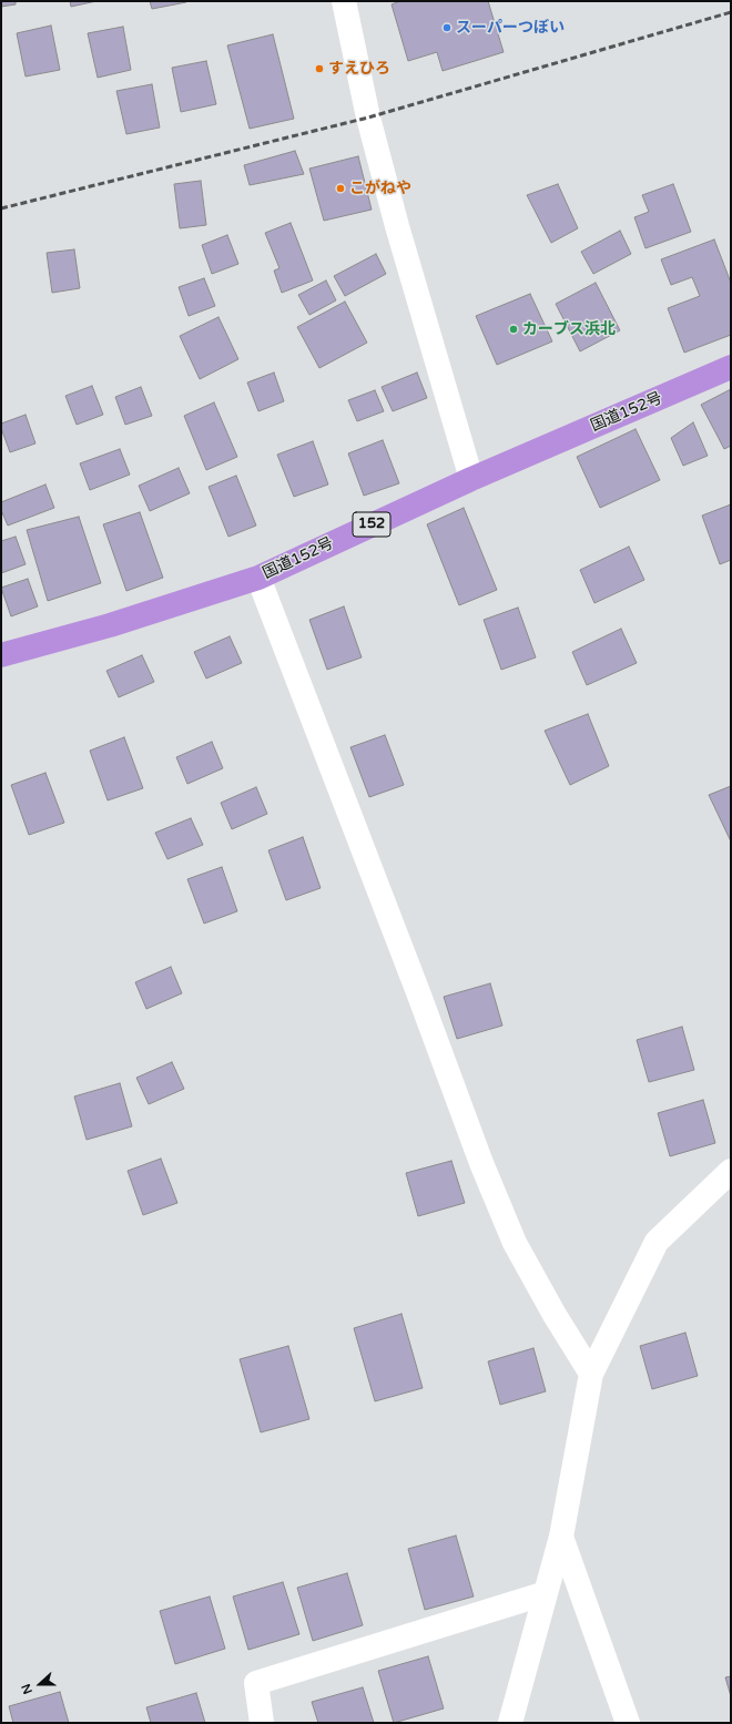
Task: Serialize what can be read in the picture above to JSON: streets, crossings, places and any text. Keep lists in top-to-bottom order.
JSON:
{
  "streets": {
    "highway": ["国道152号", "152"]
  },
  "places": [
    "スーパーつぼい",
    "すえひろ",
    "こがねや",
    "カーブス浜北"
  ],
  "north": "left"
}
